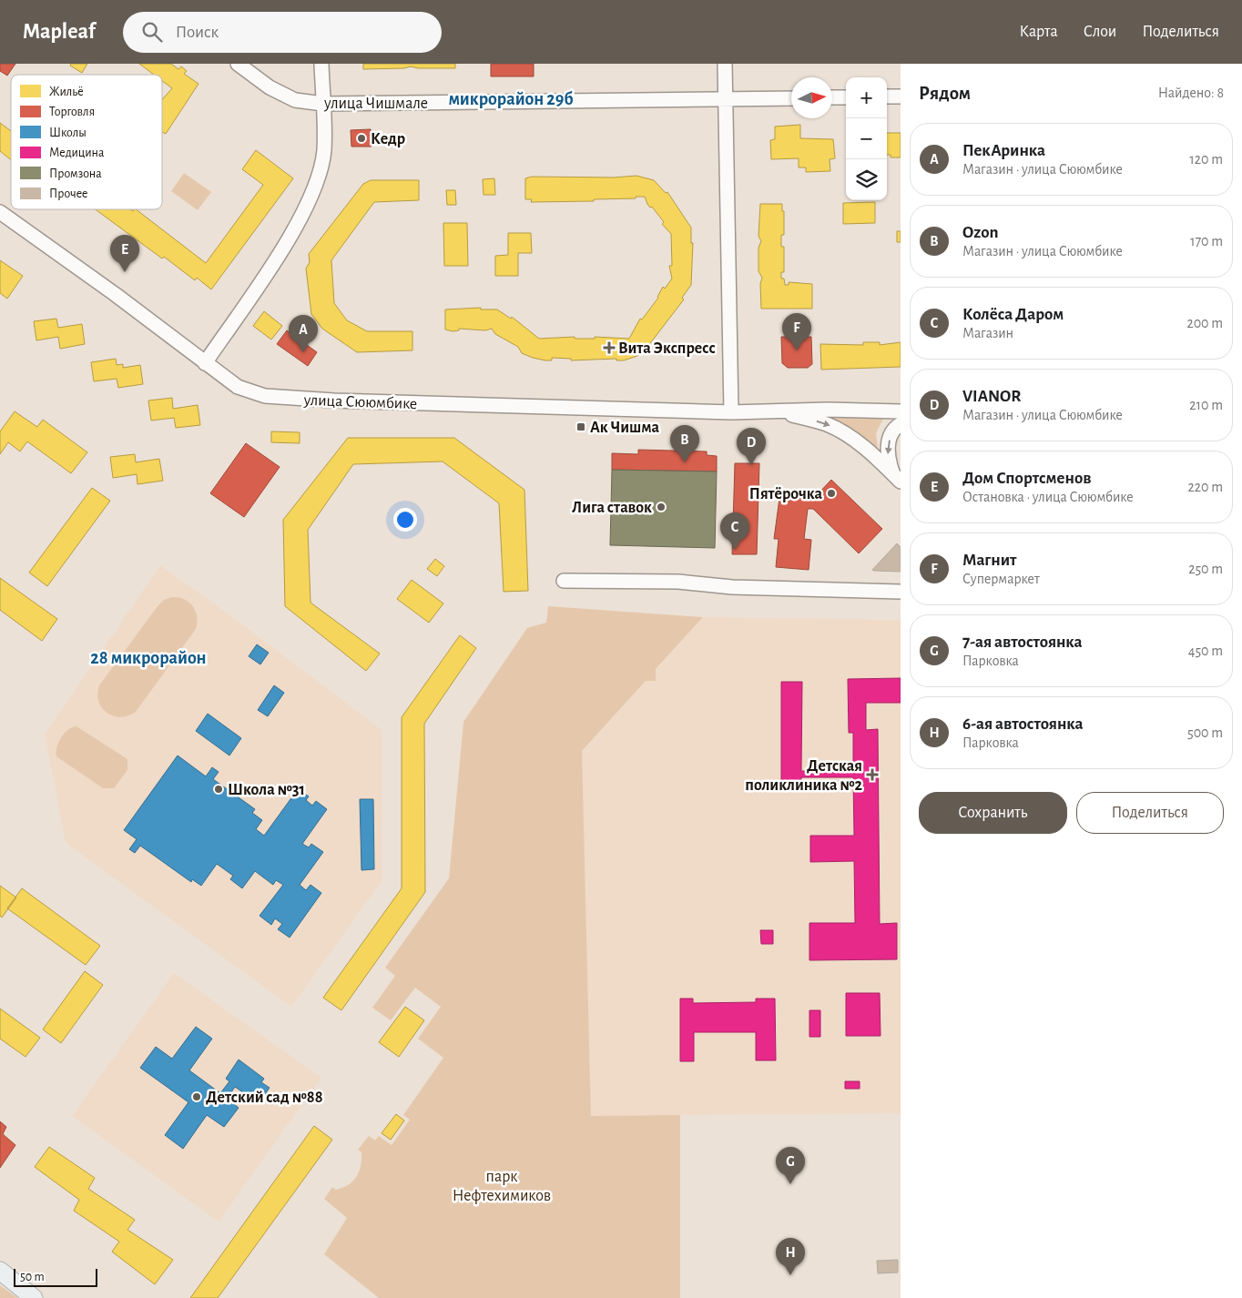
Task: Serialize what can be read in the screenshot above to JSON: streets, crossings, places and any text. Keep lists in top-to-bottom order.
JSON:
{
  "streets": {
    "street": ["улица Чишмале", "улица Сююмбике"]
  },
  "districts": ["микрорайон 29б", "28 микрорайон"],
  "parks": ["парк Нефтехимиков"],
  "places": {
    "other": [
      "Кедр",
      "Пятёрочка",
      "Лига ставок",
      "Школа №31",
      "Детский сад №88"
    ],
    "health": ["Вита Экспресс", "Детская поликлиника №2"],
    "transit": ["Ак Чишма"]
  },
  "legend": [
    "Жильё",
    "Торговля",
    "Школы",
    "Медицина",
    "Промзона",
    "Прочее"
  ],
  "scale_bar": "50 m",
  "north": "right",
  "page": {
    "header": "Mapleaf",
    "search": "Поиск",
    "nav": ["Карта", "Слои", "Поделиться"],
    "heading": ["Рядом", "Найдено: 8"],
    "map_buttons": ["+", "−"],
    "list": [
      {
        "mark": "A",
        "name": "ПекАринка",
        "note": "Магазин · улица Сююмбике",
        "value": "120 m"
      },
      {
        "mark": "B",
        "name": "Ozon",
        "note": "Магазин · улица Сююмбике",
        "value": "170 m"
      },
      {
        "mark": "C",
        "name": "Колёса Даром",
        "note": "Магазин",
        "value": "200 m"
      },
      {
        "mark": "D",
        "name": "VIANOR",
        "note": "Магазин · улица Сююмбике",
        "value": "210 m"
      },
      {
        "mark": "E",
        "name": "Дом Спортсменов",
        "note": "Остановка · улица Сююмбике",
        "value": "220 m"
      },
      {
        "mark": "F",
        "name": "Магнит",
        "note": "Супермаркет",
        "value": "250 m"
      },
      {
        "mark": "G",
        "name": "7-ая автостоянка",
        "note": "Парковка",
        "value": "450 m"
      },
      {
        "mark": "H",
        "name": "6-ая автостоянка",
        "note": "Парковка",
        "value": "500 m"
      }
    ],
    "pins": [
      "E",
      "F",
      "A",
      "B",
      "D",
      "C",
      "G",
      "H"
    ],
    "buttons": ["Сохранить", "Поделиться"],
    "scale": "50 m"
  }
}
